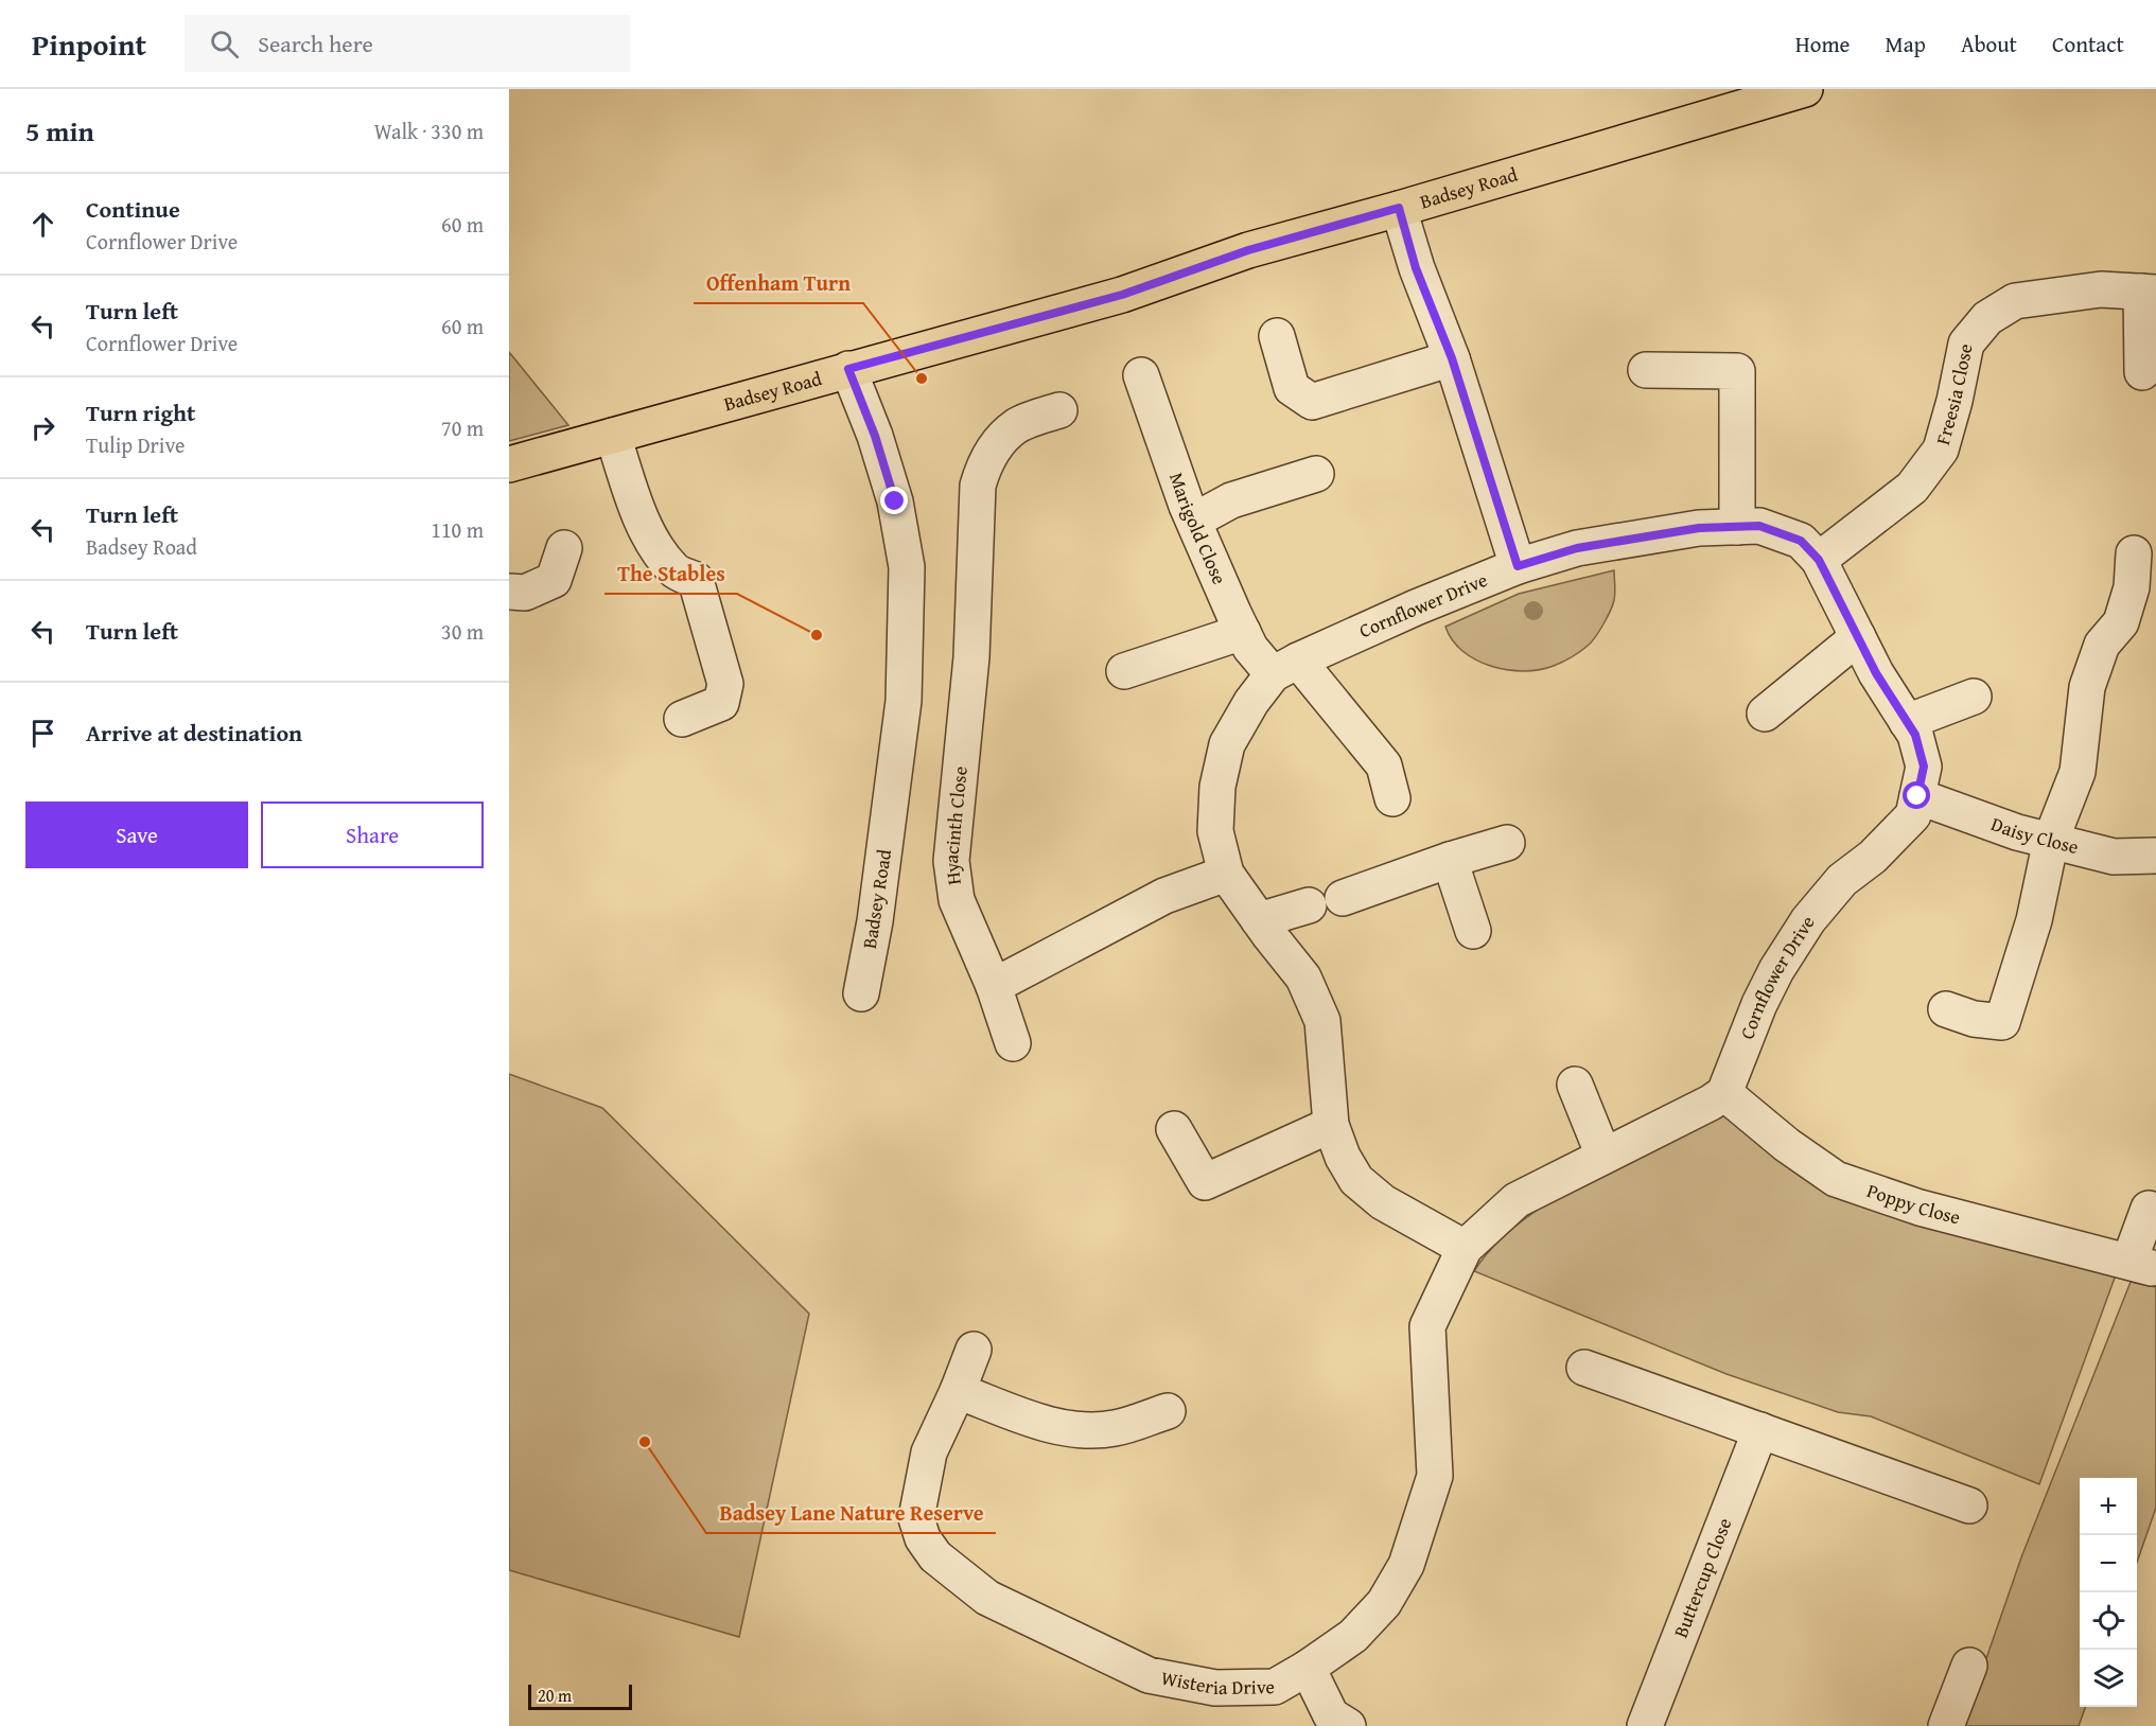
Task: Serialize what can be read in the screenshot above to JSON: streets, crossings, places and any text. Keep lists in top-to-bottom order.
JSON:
{
  "streets": {
    "main road": ["Badsey Road"],
    "street": [
      "Freesia Close",
      "Marigold Close",
      "Cornflower Drive",
      "Hyacinth Close",
      "Daisy Close",
      "Poppy Close",
      "Buttercup Close",
      "Wisteria Drive"
    ]
  },
  "crossings": [
    ["Freesia Close", "Cornflower Drive"],
    ["Marigold Close", "Cornflower Drive"],
    ["Cornflower Drive", "Daisy Close"],
    ["Cornflower Drive", "Poppy Close"],
    ["Cornflower Drive", "Wisteria Drive"]
  ],
  "places": ["Offenham Turn", "The Stables", "Badsey Lane Nature Reserve"],
  "scale_bar": "20 m",
  "page": {
    "header": "Pinpoint",
    "search": "Search here",
    "nav": [
      "Home",
      "Map",
      "About",
      "Contact"
    ],
    "heading": ["5 min", "Walk · 330 m"],
    "list": [
      ["Continue", "Cornflower Drive", "60 m"],
      ["Turn left", "Cornflower Drive", "60 m"],
      ["Turn right", "Tulip Drive", "70 m"],
      ["Turn left", "Badsey Road", "110 m"],
      ["Turn left", "30 m"],
      "Arrive at destination"
    ],
    "buttons": ["Save", "Share"],
    "map_buttons": ["+", "−"],
    "scale": "20 m"
  }
}
